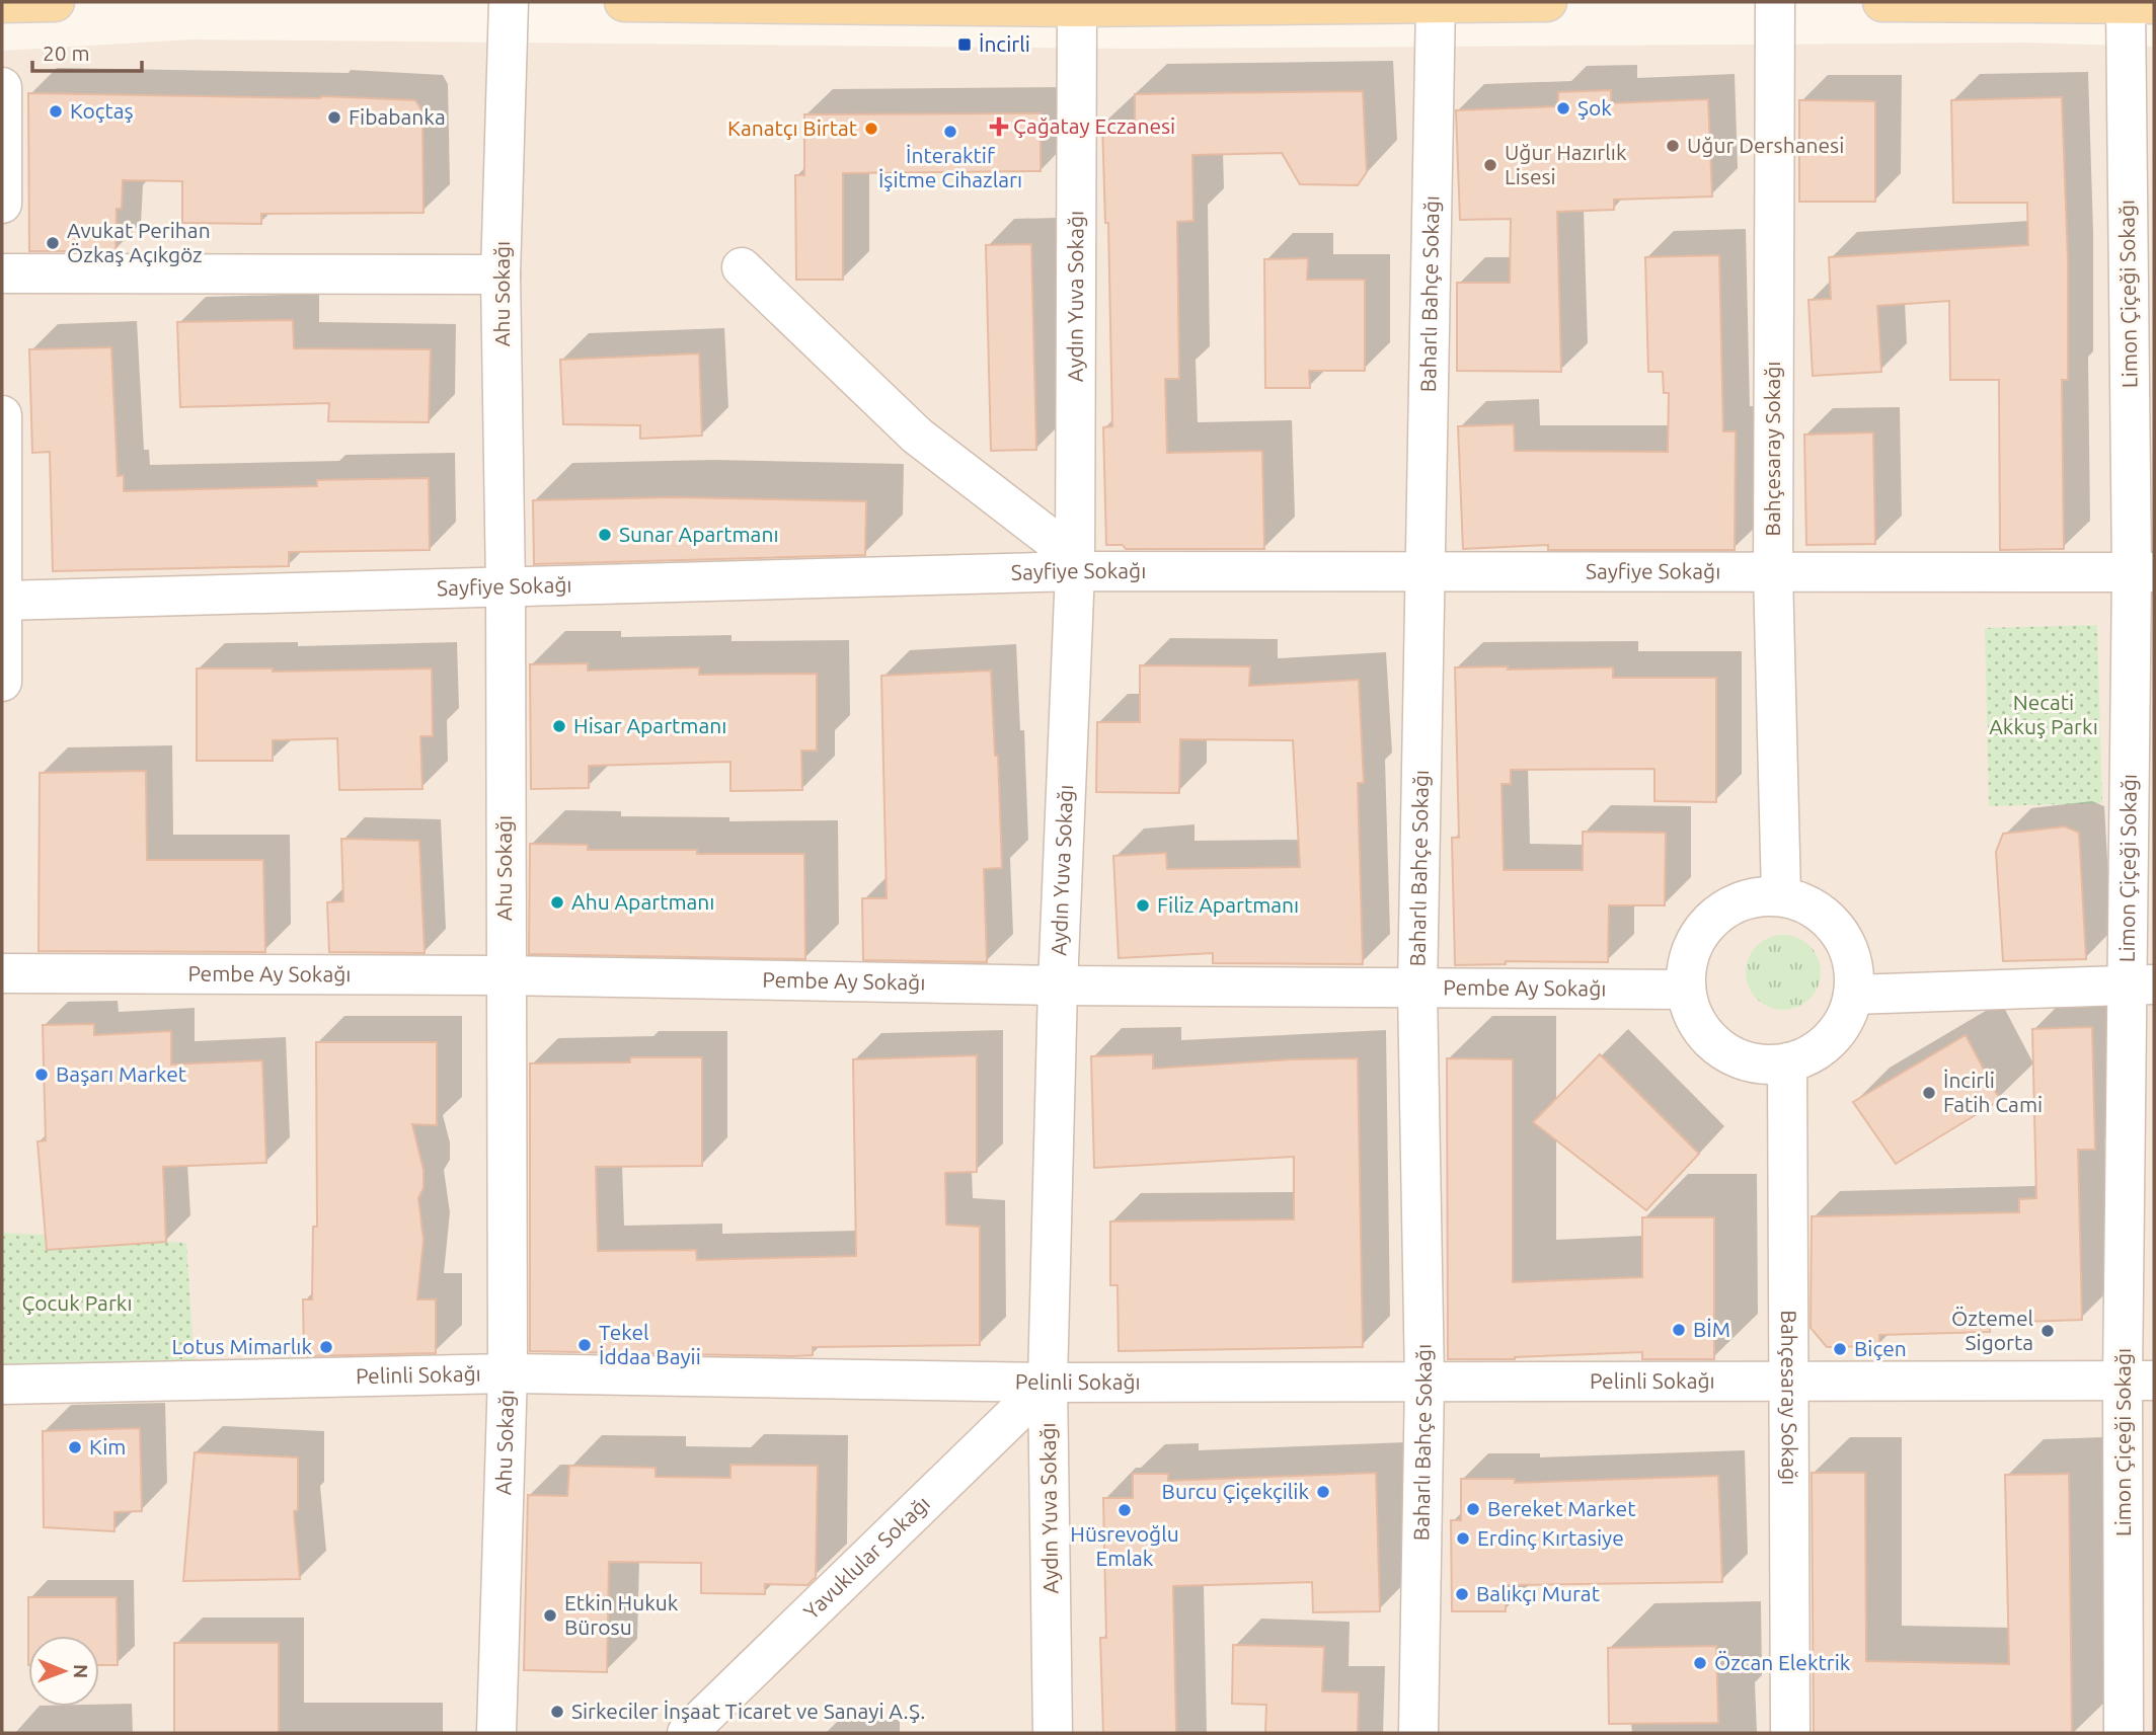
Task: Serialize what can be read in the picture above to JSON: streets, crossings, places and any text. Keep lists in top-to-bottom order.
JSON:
{
  "streets": {
    "street": [
      "Ahu Sokağı",
      "Baharlı Bahçe Sokağı",
      "Limon Çiçeği Sokağı",
      "Aydın Yuva Sokağı",
      "Bahçesaray Sokağı",
      "Sayfiye Sokağı",
      "Pembe Ay Sokağı",
      "Pelinli Sokağı",
      "Yavuklular Sokağı"
    ]
  },
  "crossings": [
    ["Ahu Sokağı", "Sayfiye Sokağı"],
    ["Ahu Sokağı", "Pembe Ay Sokağı"],
    ["Ahu Sokağı", "Pelinli Sokağı"],
    ["Baharlı Bahçe Sokağı", "Sayfiye Sokağı"],
    ["Baharlı Bahçe Sokağı", "Pembe Ay Sokağı"],
    ["Baharlı Bahçe Sokağı", "Pelinli Sokağı"],
    ["Limon Çiçeği Sokağı", "Sayfiye Sokağı"],
    ["Limon Çiçeği Sokağı", "Pelinli Sokağı"],
    ["Aydın Yuva Sokağı", "Sayfiye Sokağı"],
    ["Aydın Yuva Sokağı", "Pembe Ay Sokağı"],
    ["Aydın Yuva Sokağı", "Pelinli Sokağı"],
    ["Aydın Yuva Sokağı", "Yavuklular Sokağı"],
    ["Bahçesaray Sokağı", "Sayfiye Sokağı"],
    ["Bahçesaray Sokağı", "Pembe Ay Sokağı"],
    ["Bahçesaray Sokağı", "Pelinli Sokağı"],
    ["Pelinli Sokağı", "Yavuklular Sokağı"]
  ],
  "parks": ["Necati Akkuş Parkı", "Çocuk Parkı"],
  "places": {
    "transit": ["İncirli"],
    "other": [
      "Şok",
      "Koçtaş",
      "Fibabanka",
      "Kanatçı Birtat",
      "İnteraktif İşitme Cihazları",
      "Uğur Dershanesi",
      "Uğur Hazırlık Lisesi",
      "Avukat Perihan Özkaş Açıkgöz",
      "Sunar Apartmanı",
      "Hisar Apartmanı",
      "Ahu Apartmanı",
      "Filiz Apartmanı",
      "Başarı Market",
      "İncirli Fatih Cami",
      "BİM",
      "Öztemel Sigorta",
      "Tekel İddaa Bayii",
      "Lotus Mimarlık",
      "Biçen",
      "Kim",
      "Burcu Çiçekçilik",
      "Bereket Market",
      "Hüsrevoğlu Emlak",
      "Erdinç Kırtasiye",
      "Balıkçı Murat",
      "Etkin Hukuk Bürosu",
      "Özcan Elektrik",
      "Sirkeciler İnşaat Ticaret ve Sanayi A.Ş."
    ],
    "health": ["Çağatay Eczanesi"]
  },
  "scale_bar": "20 m",
  "north": "right"
}
